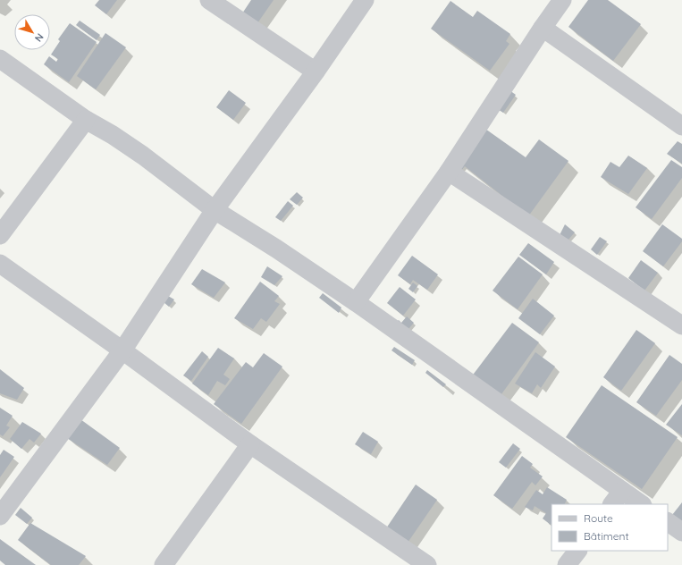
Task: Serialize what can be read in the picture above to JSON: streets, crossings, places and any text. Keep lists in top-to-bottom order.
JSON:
{
  "legend": ["Route", "Bâtiment"],
  "north": "bottom right"
}
